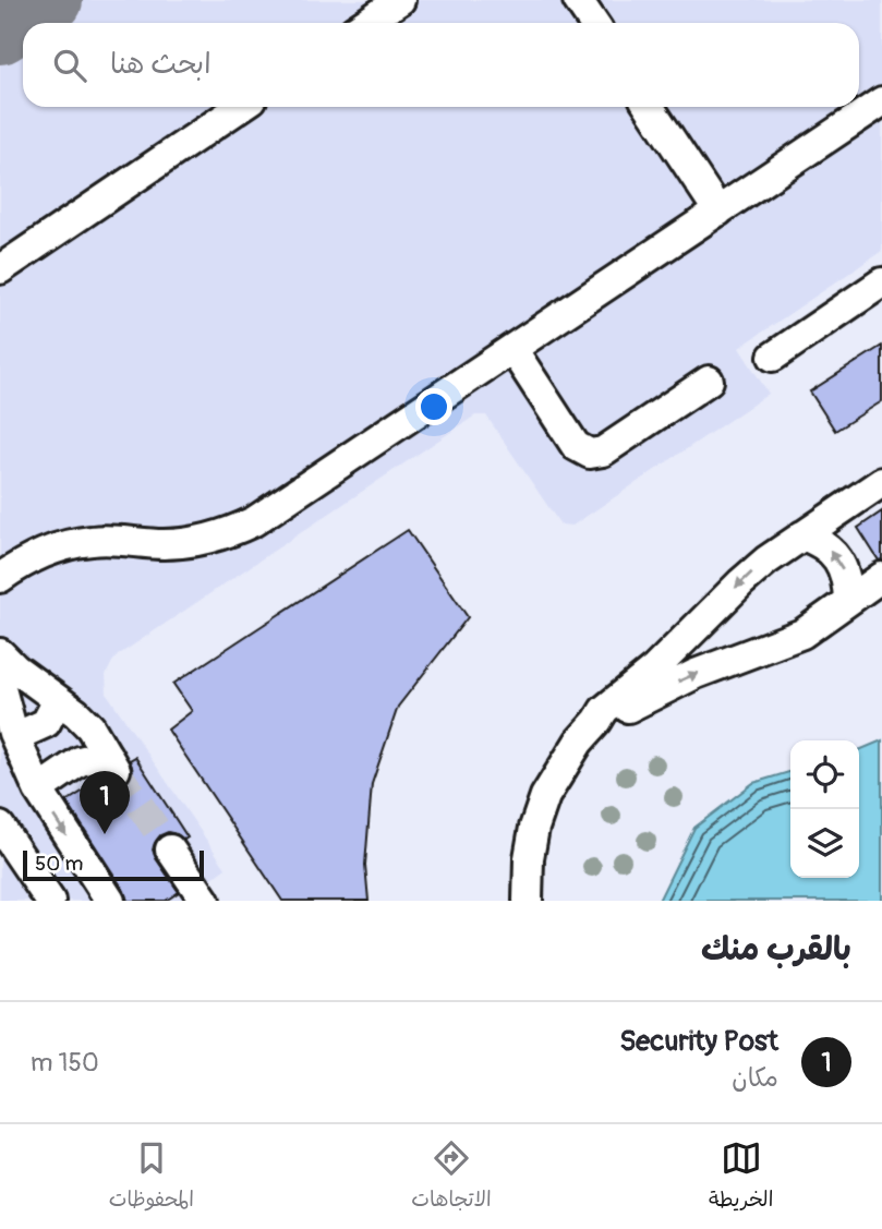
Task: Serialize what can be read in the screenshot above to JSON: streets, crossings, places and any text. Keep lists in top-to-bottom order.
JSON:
{
  "scale_bar": "50 m",
  "page": {
    "search": "ابحث هنا",
    "pins": "1",
    "scale": "50 m",
    "heading": "بالقرب منك",
    "list": [
      {
        "mark": "1",
        "name": "Security Post",
        "note": "مكان",
        "value": "150 m"
      }
    ],
    "nav": ["الخريطة", "الاتجاهات", "المحفوظات"]
  }
}
